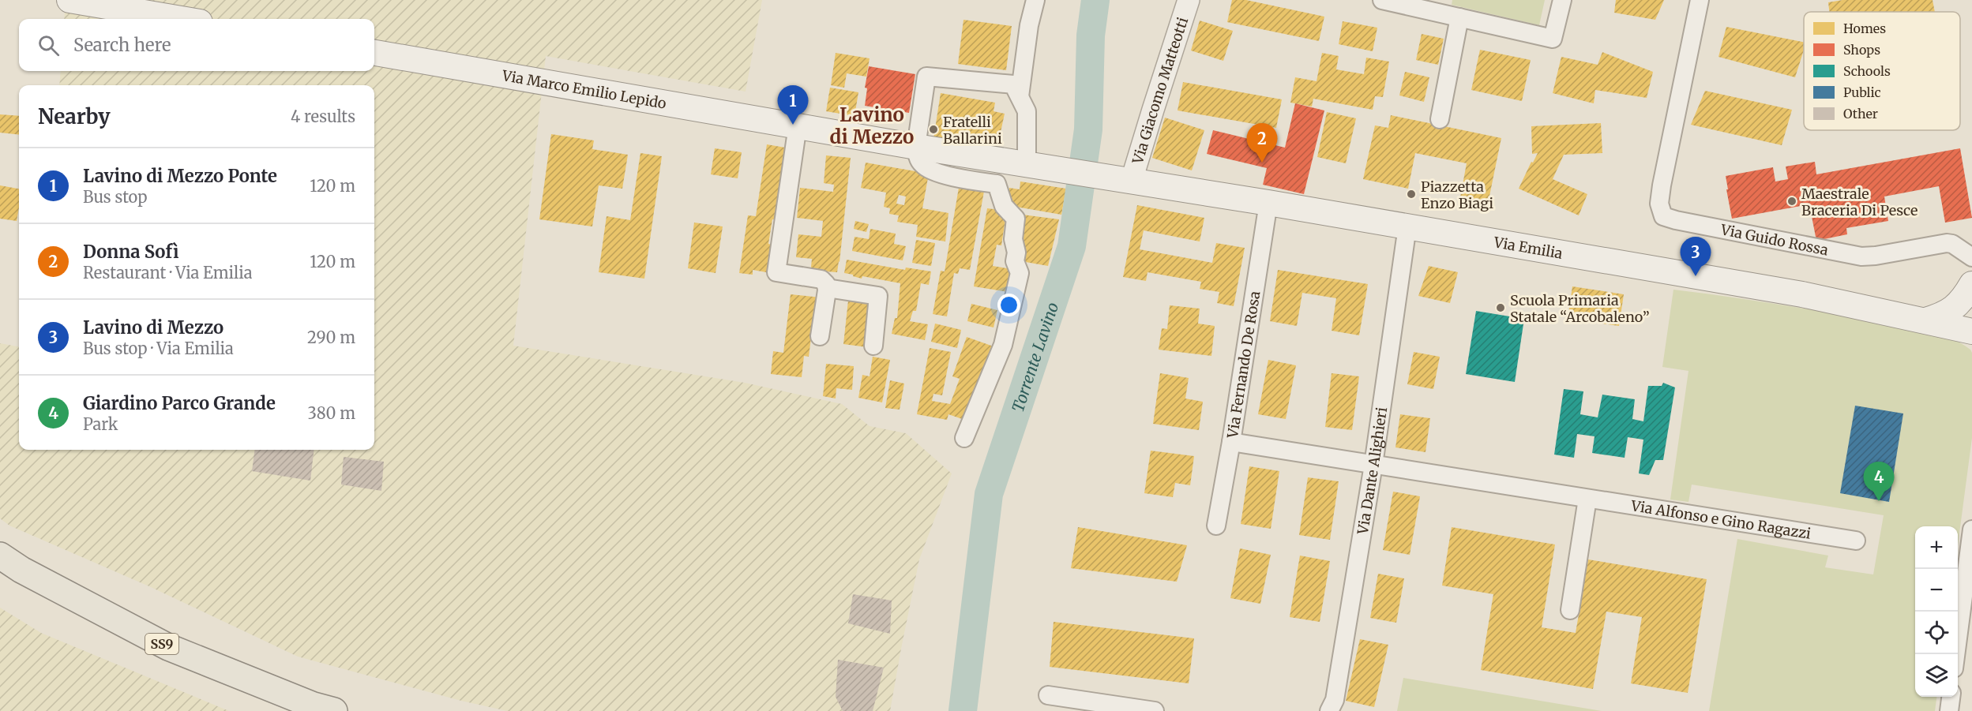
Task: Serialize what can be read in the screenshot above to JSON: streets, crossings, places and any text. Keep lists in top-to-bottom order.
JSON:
{
  "streets": {
    "main road": ["Via Marco Emilio Lepido", "Via Emilia", "SS9"],
    "street": [
      "Via Giacomo Matteotti",
      "Via Guido Rossa",
      "Via Fernando De Rosa",
      "Via Dante Alighieri",
      "Via Alfonso e Gino Ragazzi"
    ]
  },
  "crossings": [
    ["Via Marco Emilio Lepido", "Via Giacomo Matteotti"],
    ["Via Marco Emilio Lepido", "Via Emilia"],
    ["Via Giacomo Matteotti", "Via Emilia"],
    ["Via Guido Rossa", "Via Emilia"],
    ["Via Emilia", "Via Fernando De Rosa"],
    ["Via Emilia", "Via Dante Alighieri"],
    ["Via Fernando De Rosa", "Via Alfonso e Gino Ragazzi"],
    ["Via Dante Alighieri", "Via Alfonso e Gino Ragazzi"]
  ],
  "districts": ["Lavino di Mezzo"],
  "water": ["Torrente Lavino"],
  "places": [
    "Fratelli Ballarini",
    "Piazzetta Enzo Biagi",
    "Maestrale Braceria Di Pesce",
    "Scuola Primaria Statale “Arcobaleno”"
  ],
  "legend": [
    "Homes",
    "Shops",
    "Schools",
    "Public",
    "Other"
  ],
  "page": {
    "search": "Search here",
    "pins": [
      "1",
      "2",
      "3",
      "4"
    ],
    "heading": ["Nearby", "4 results"],
    "list": [
      {
        "mark": "1",
        "name": "Lavino di Mezzo Ponte",
        "note": "Bus stop",
        "value": "120 m"
      },
      {
        "mark": "2",
        "name": "Donna Sofì",
        "note": "Restaurant · Via Emilia",
        "value": "120 m"
      },
      {
        "mark": "3",
        "name": "Lavino di Mezzo",
        "note": "Bus stop · Via Emilia",
        "value": "290 m"
      },
      {
        "mark": "4",
        "name": "Giardino Parco Grande",
        "note": "Park",
        "value": "380 m"
      }
    ],
    "map_buttons": ["+", "−"]
  }
}
